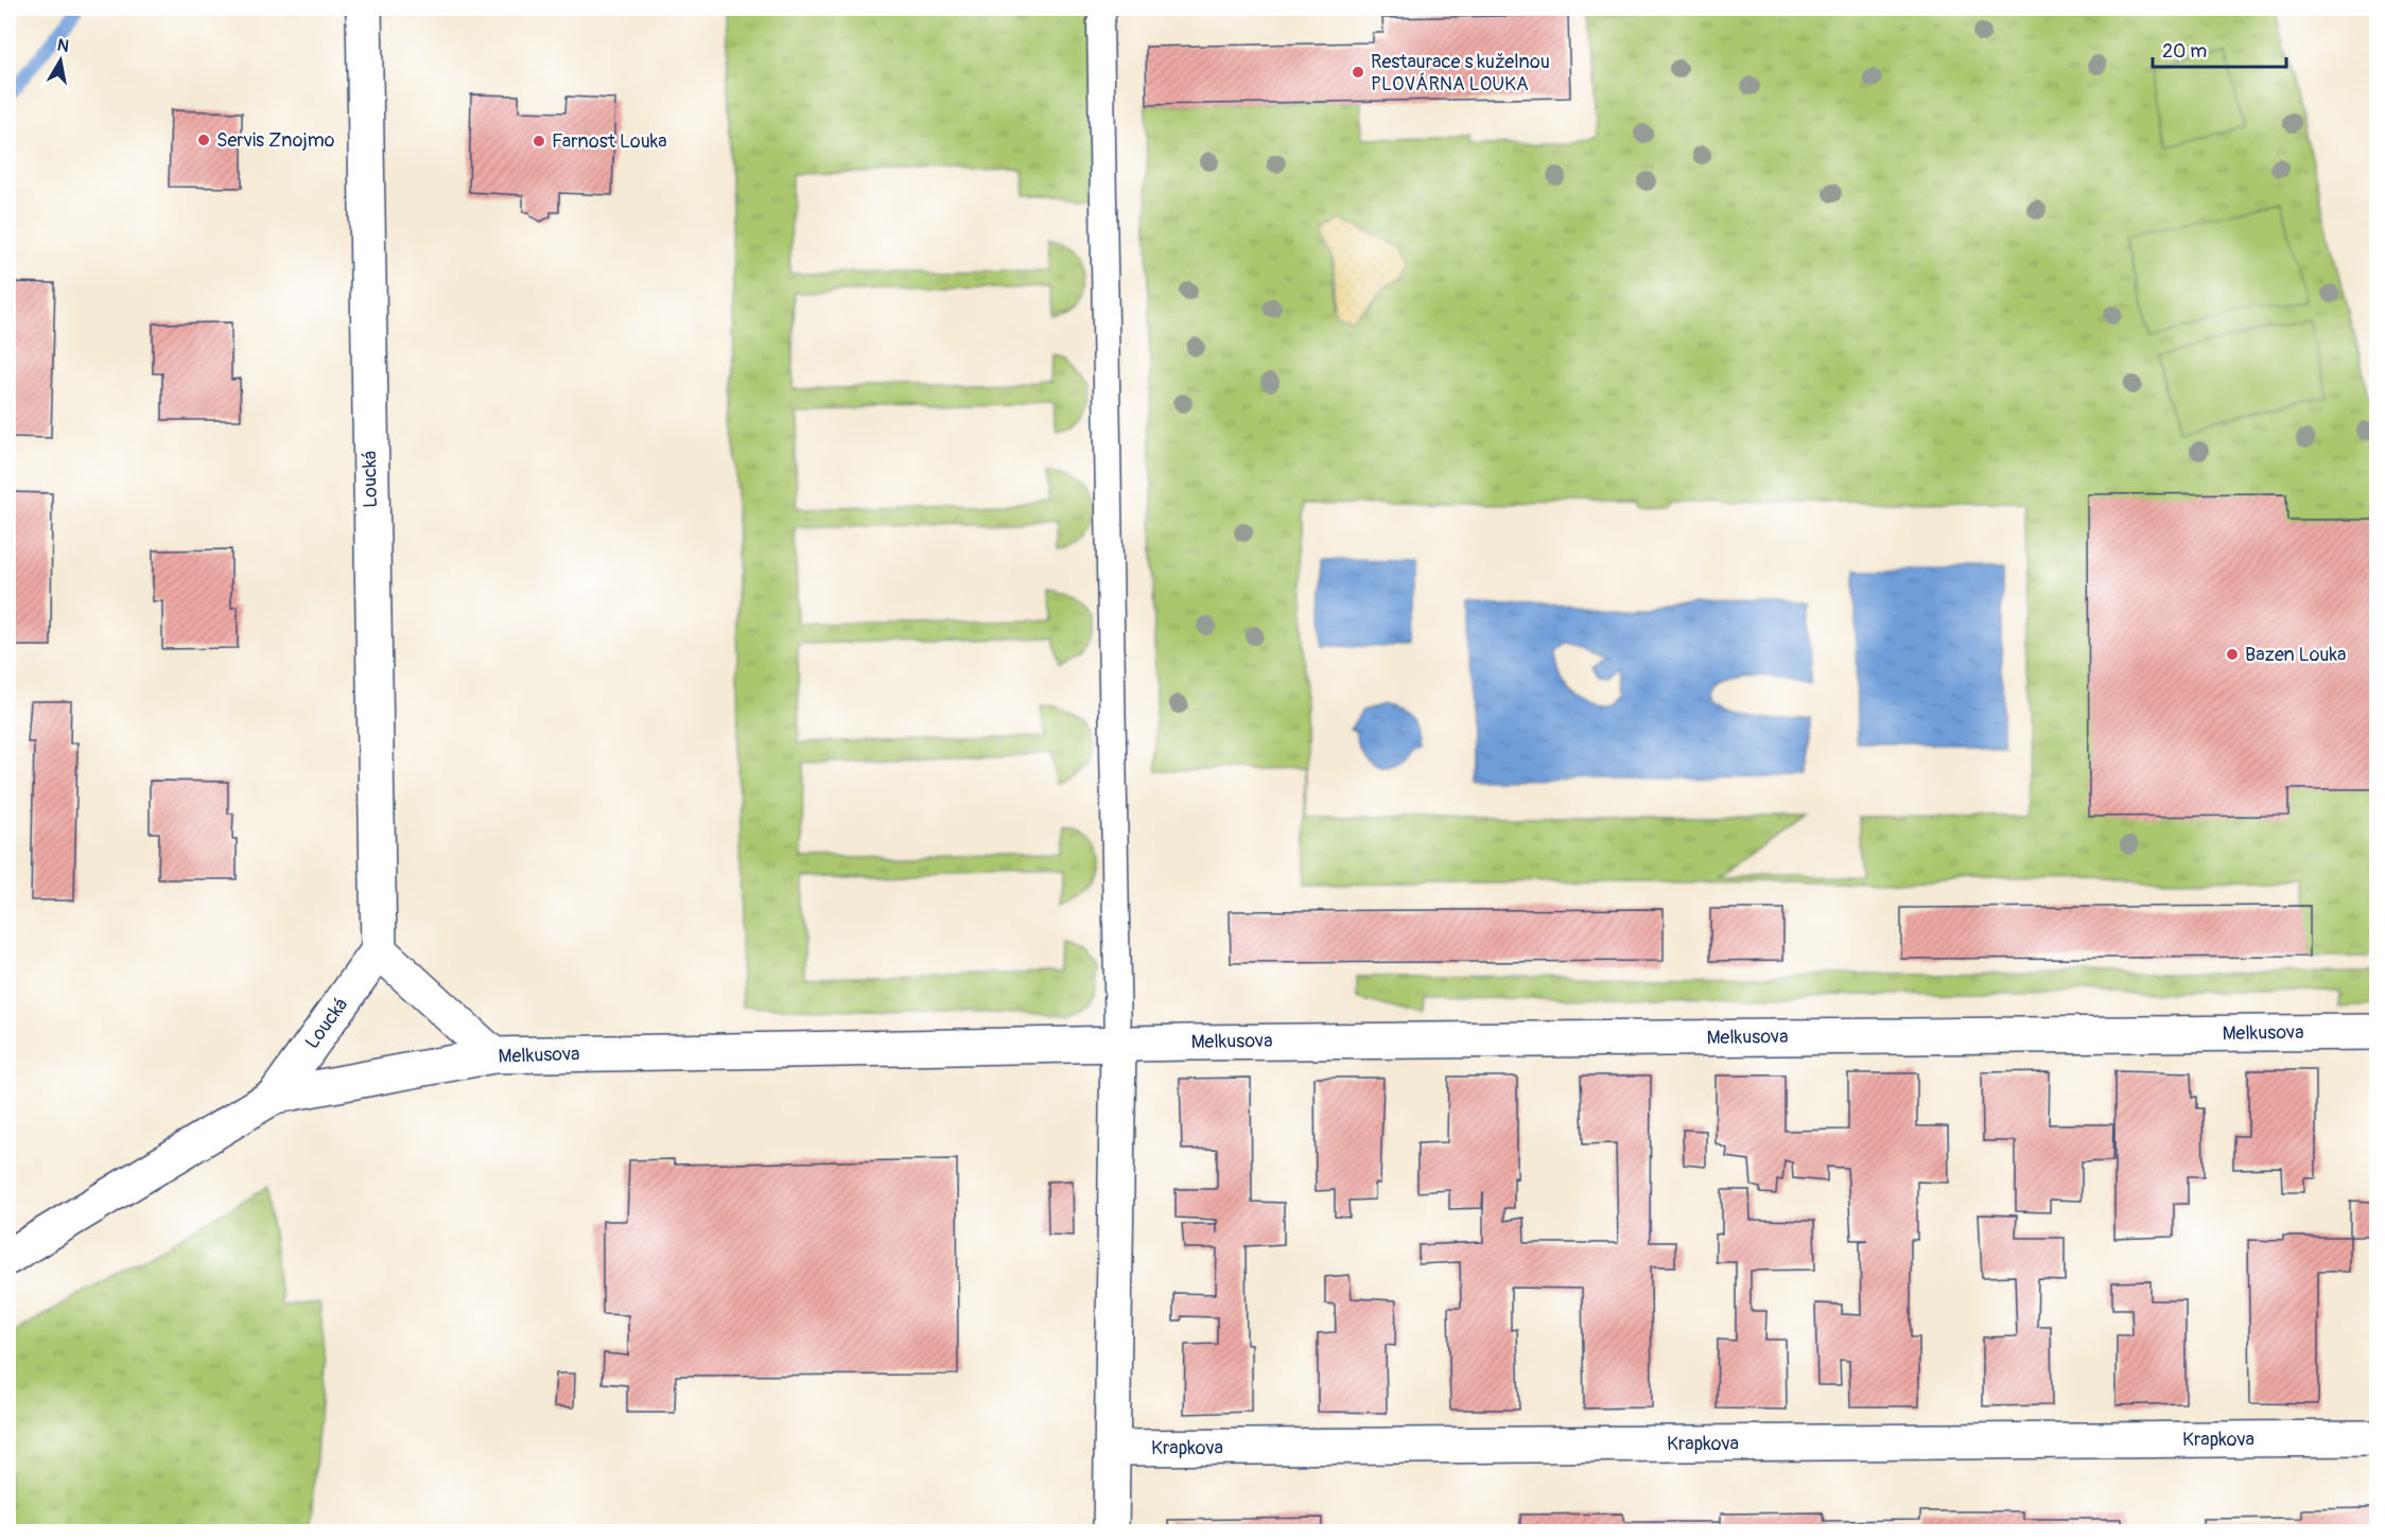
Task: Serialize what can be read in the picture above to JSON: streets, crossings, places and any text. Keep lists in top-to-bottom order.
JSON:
{
  "streets": {
    "street": ["Loucká", "Melkusova", "Krapkova"]
  },
  "crossings": [
    ["Loucká", "Melkusova"]
  ],
  "places": [
    "Restaurace s kuželnou PLOVÁRNA LOUKA",
    "Servis Znojmo",
    "Farnost Louka",
    "Bazen Louka"
  ],
  "scale_bar": "20 m",
  "north": "top"
}
